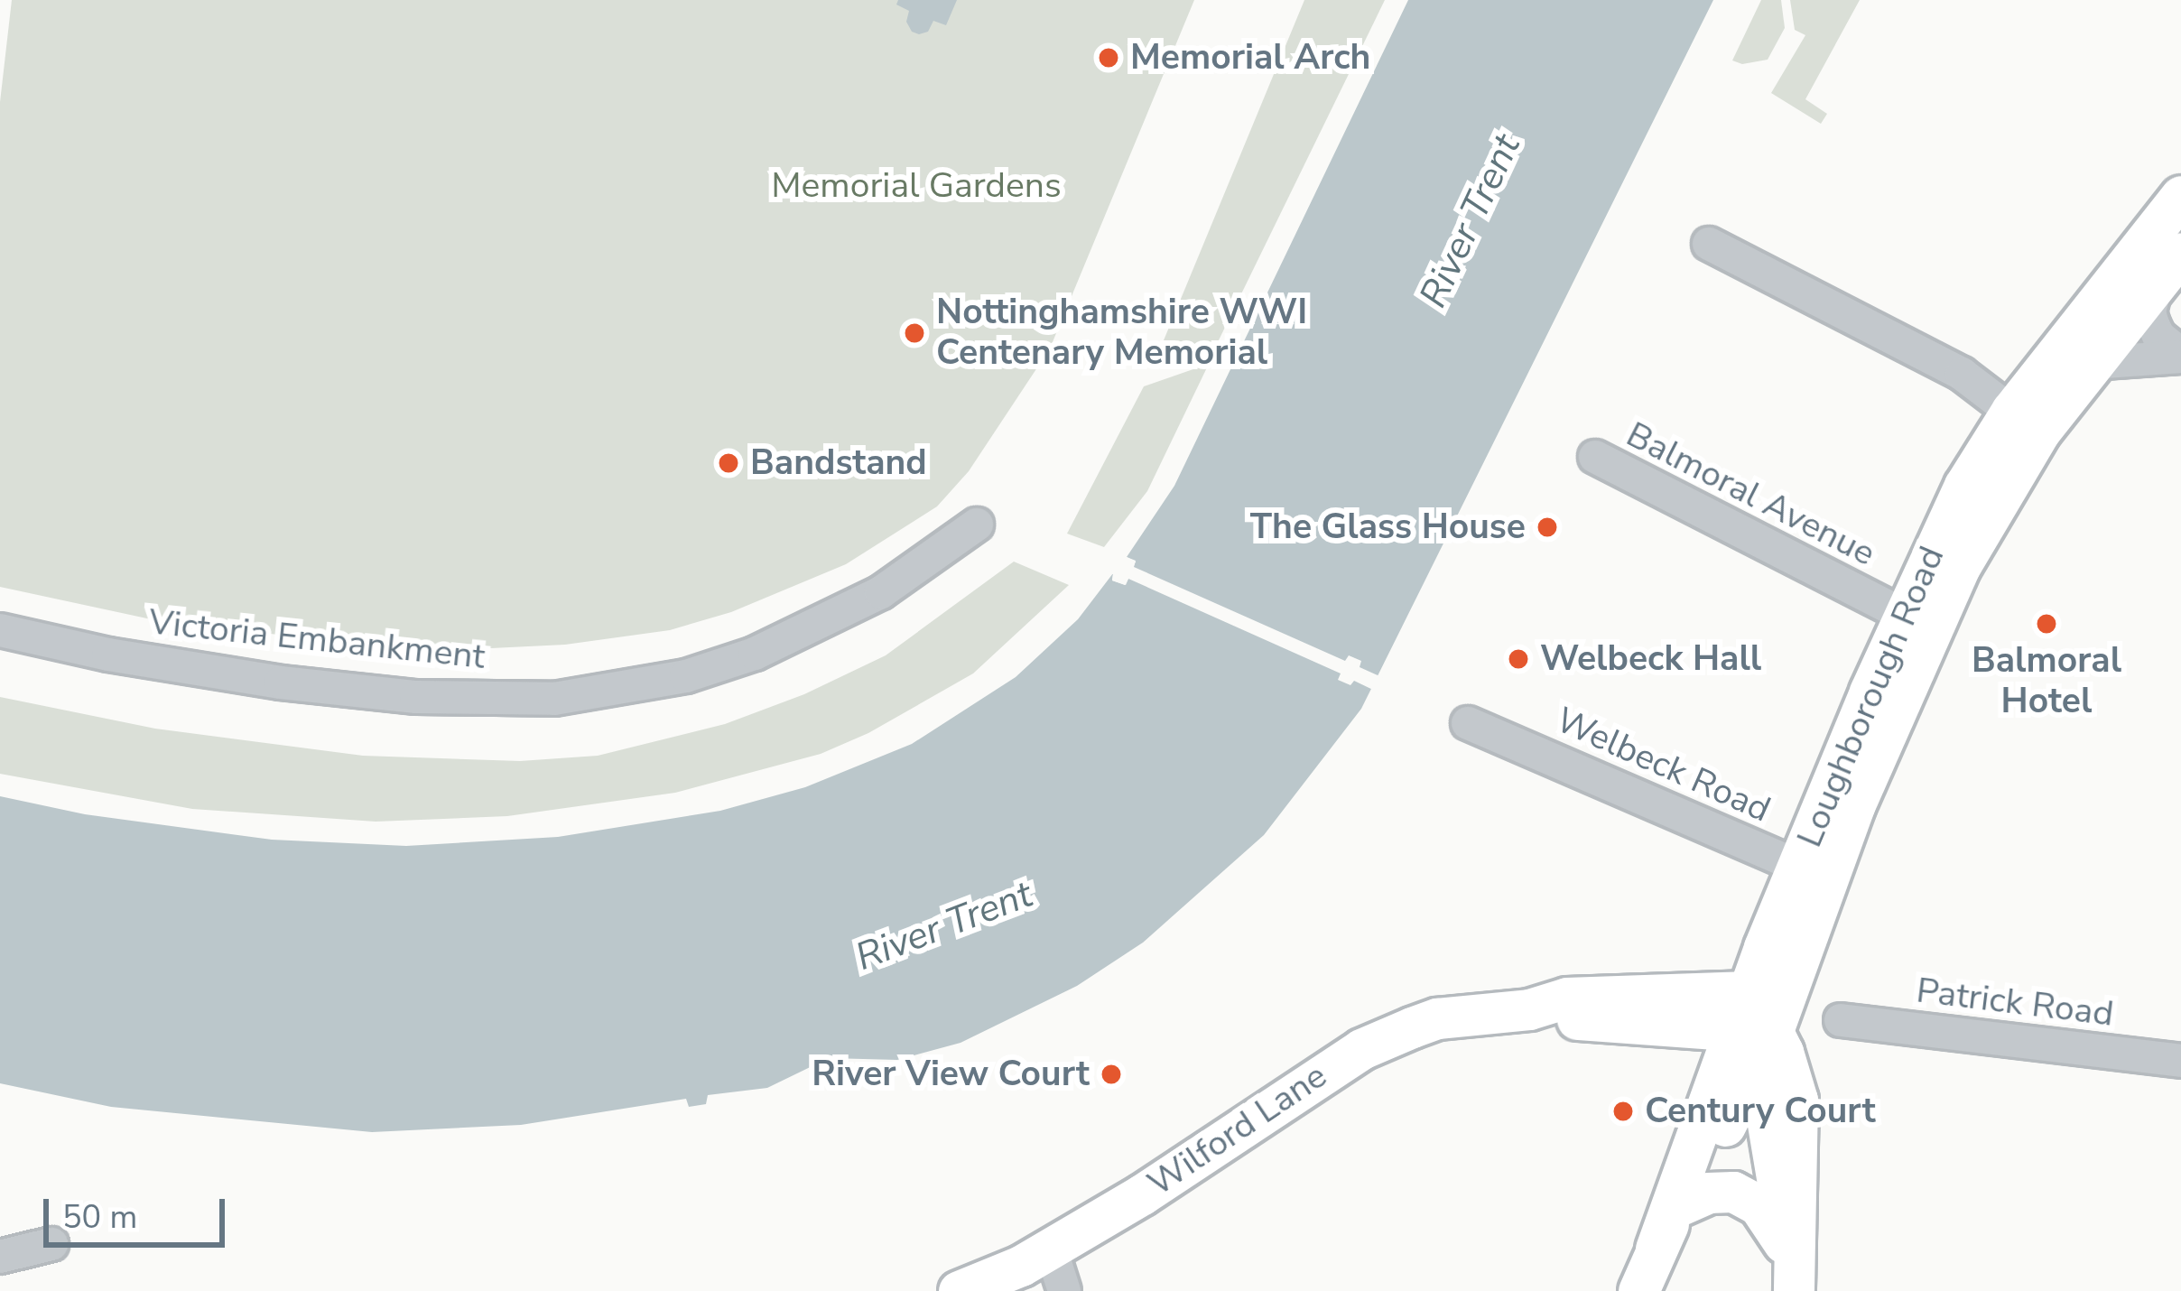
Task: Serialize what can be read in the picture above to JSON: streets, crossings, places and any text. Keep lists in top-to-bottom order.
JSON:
{
  "streets": {
    "main road": ["Loughborough Road", "Wilford Lane"],
    "street": [
      "Balmoral Avenue",
      "Victoria Embankment",
      "Welbeck Road",
      "Patrick Road"
    ]
  },
  "crossings": [
    ["Balmoral Avenue", "Loughborough Road"],
    ["Loughborough Road", "Welbeck Road"],
    ["Loughborough Road", "Wilford Lane"]
  ],
  "water": ["River Trent"],
  "parks": ["Memorial Gardens"],
  "places": [
    "Memorial Arch",
    "Nottinghamshire WWI Centenary Memorial",
    "Bandstand",
    "The Glass House",
    "Balmoral Hotel",
    "Welbeck Hall",
    "River View Court",
    "Century Court"
  ],
  "scale_bar": "50 m"
}
